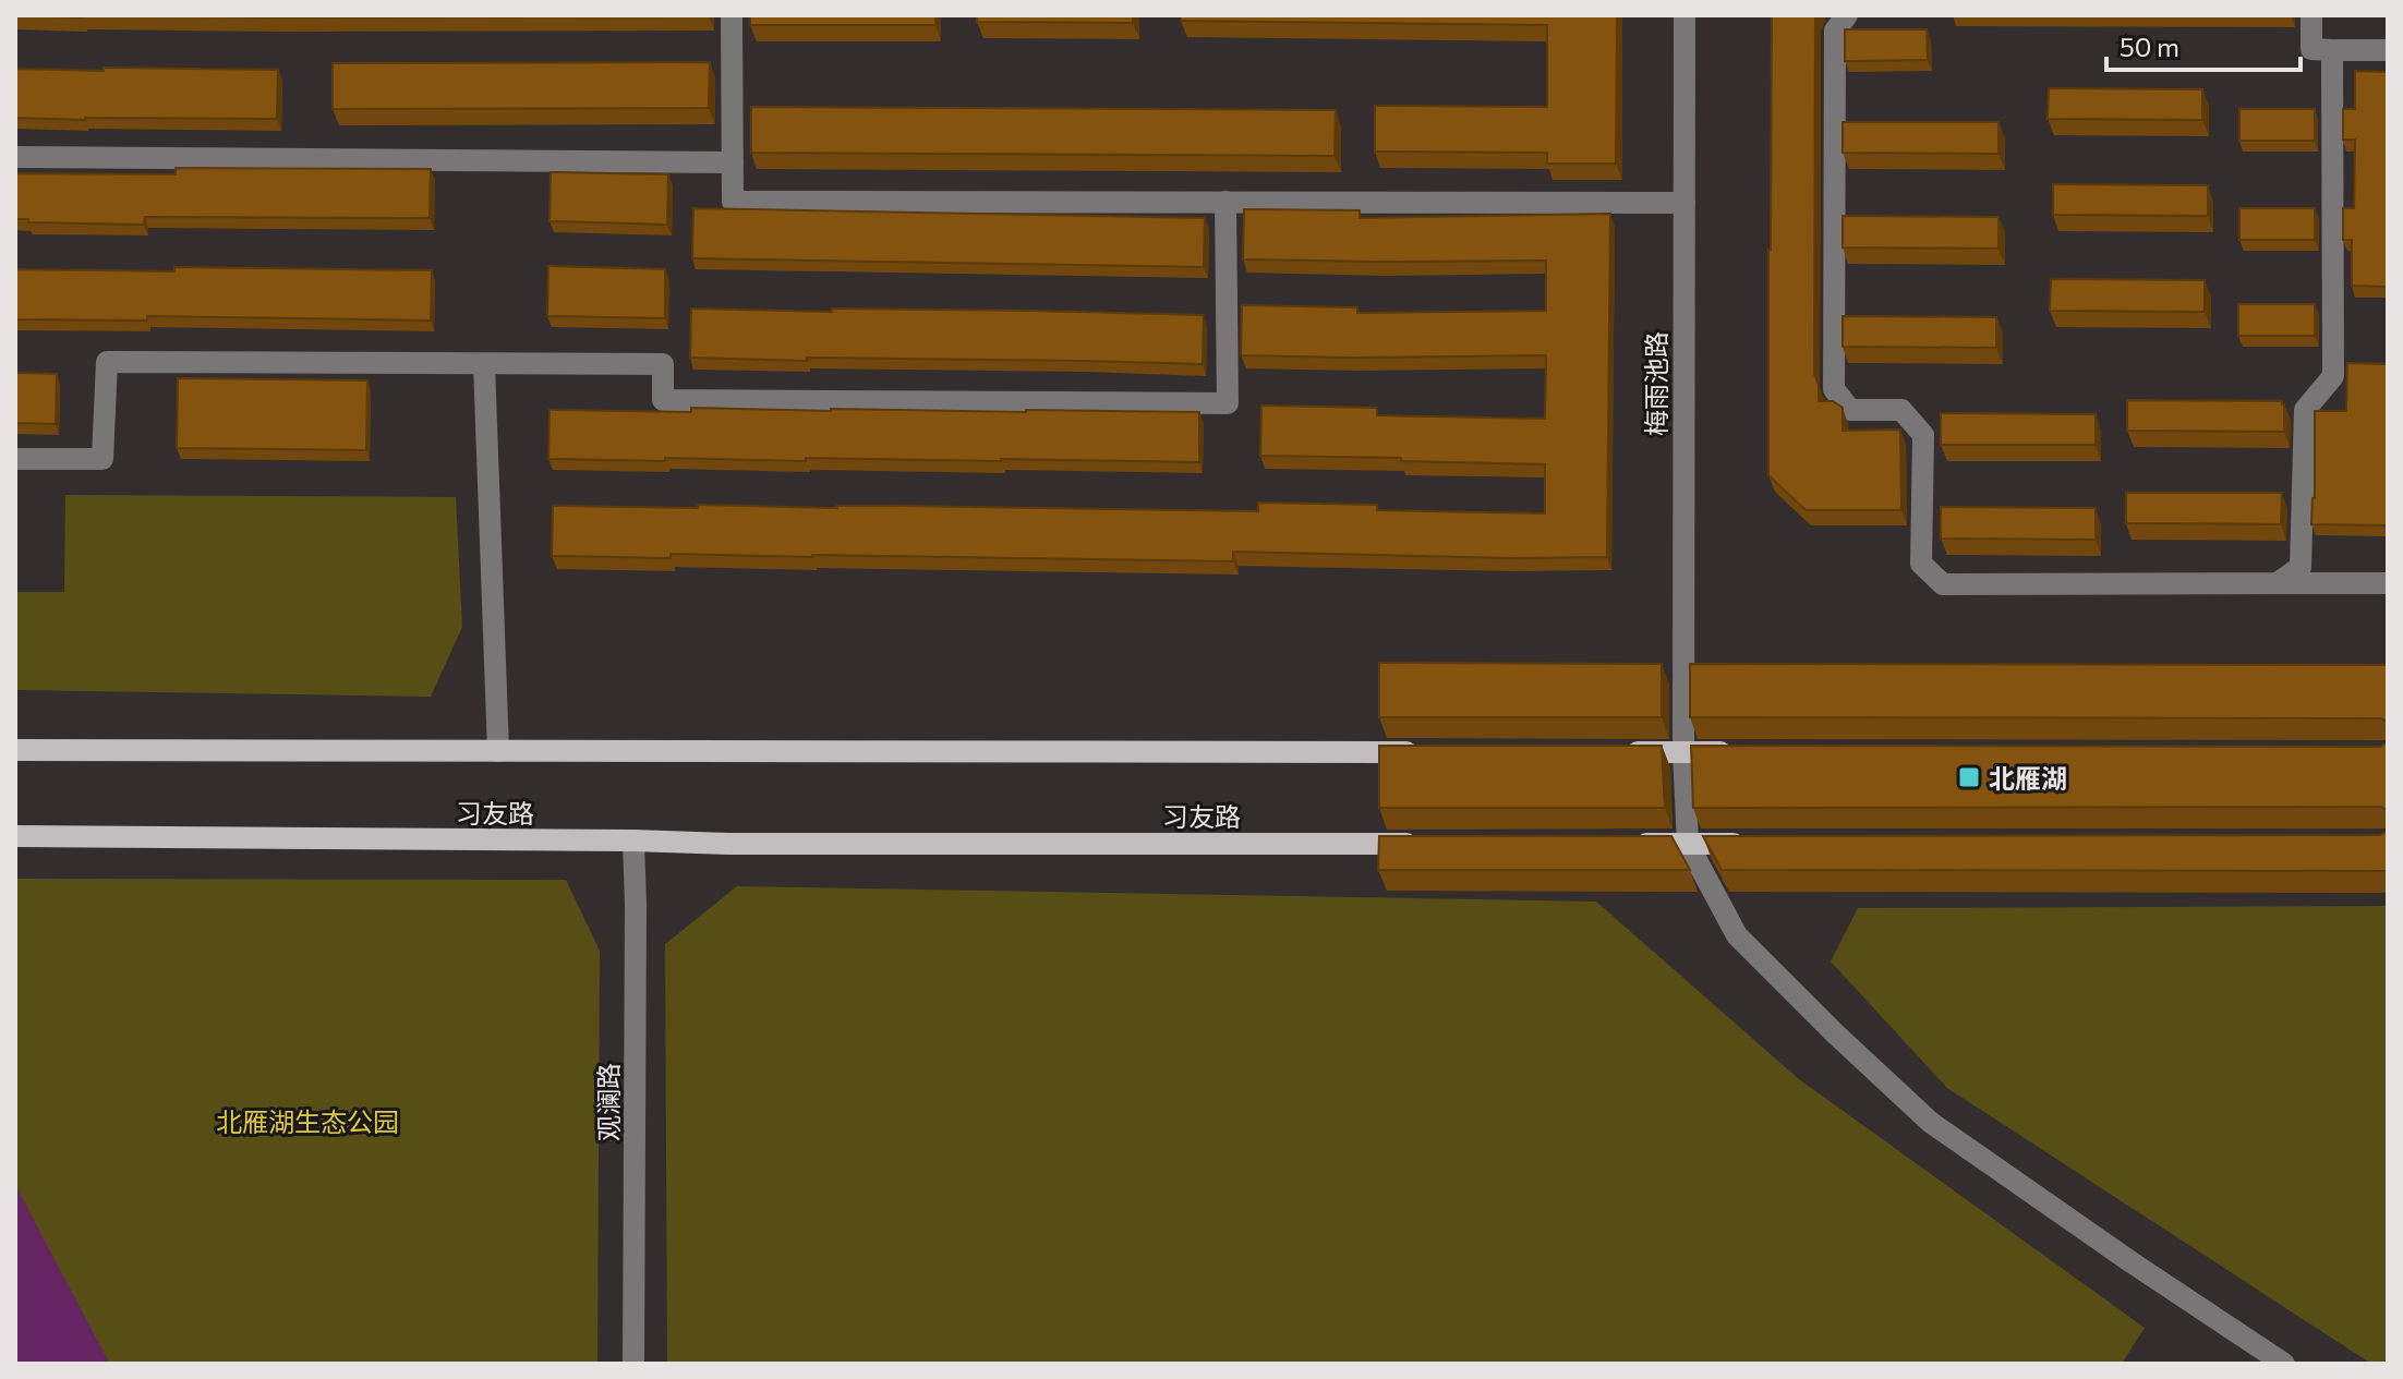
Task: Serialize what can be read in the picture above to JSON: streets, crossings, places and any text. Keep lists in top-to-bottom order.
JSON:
{
  "streets": {
    "main road": ["习友路"],
    "street": ["梅雨池路", "观澜路"]
  },
  "crossings": [
    ["习友路", "观澜路"]
  ],
  "parks": ["北雁湖生态公园"],
  "places": {
    "transit": ["北雁湖"]
  },
  "scale_bar": "50 m"
}
